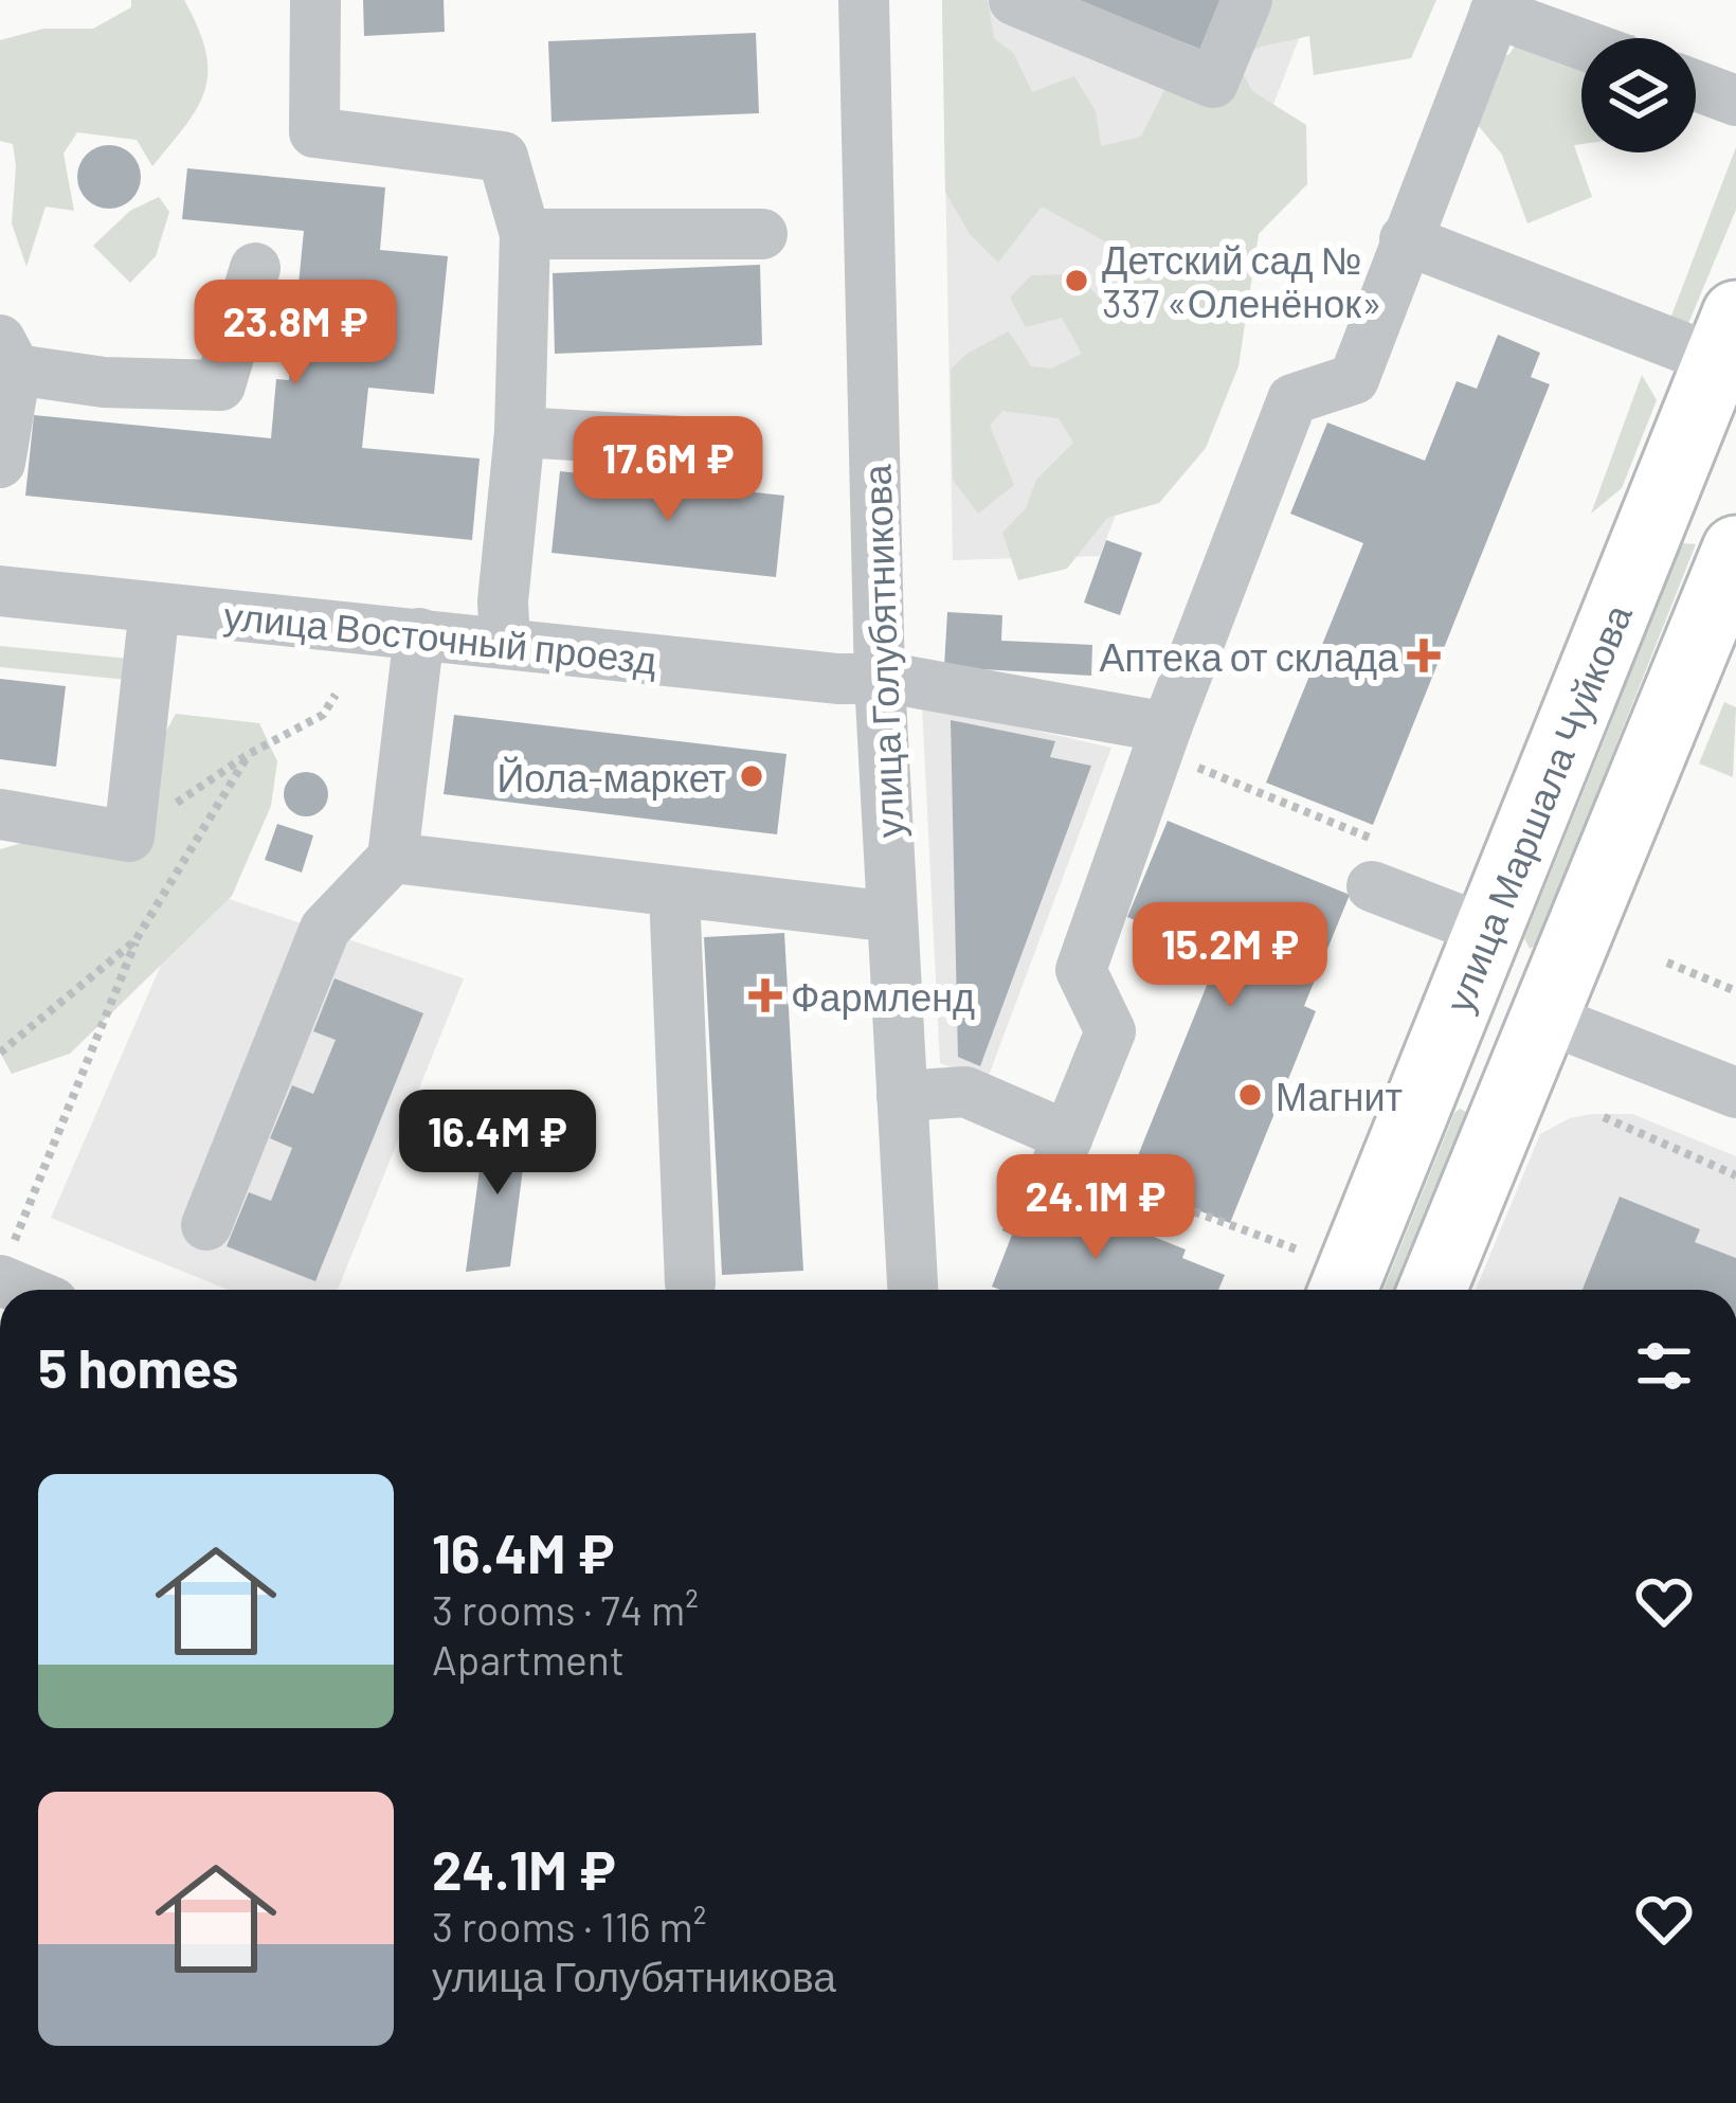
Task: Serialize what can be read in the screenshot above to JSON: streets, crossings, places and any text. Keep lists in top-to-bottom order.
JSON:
{
  "streets": {
    "main road": ["улица Маршала Чуйкова"],
    "street": ["улица Восточный проезд", "улица Голубятникова"]
  },
  "crossings": [
    ["улица Восточный проезд", "улица Голубятникова"]
  ],
  "places": {
    "other": ["Детский сад № 337 «Оленёнок»", "Йола-маркет", "Магнит"],
    "health": ["Аптека от склада", "Фармленд"]
  },
  "page": {
    "price": [
      "23.8M ₽",
      "17.6M ₽",
      "15.2M ₽",
      "16.4M ₽",
      "24.1M ₽"
    ],
    "heading": "5 homes",
    "list": [
      {
        "name": "16.4M ₽",
        "note": "3 rooms · 74 m² · Apartment"
      },
      {
        "name": "24.1M ₽",
        "note": "3 rooms · 116 m² · улица Голубятникова"
      }
    ]
  }
}
